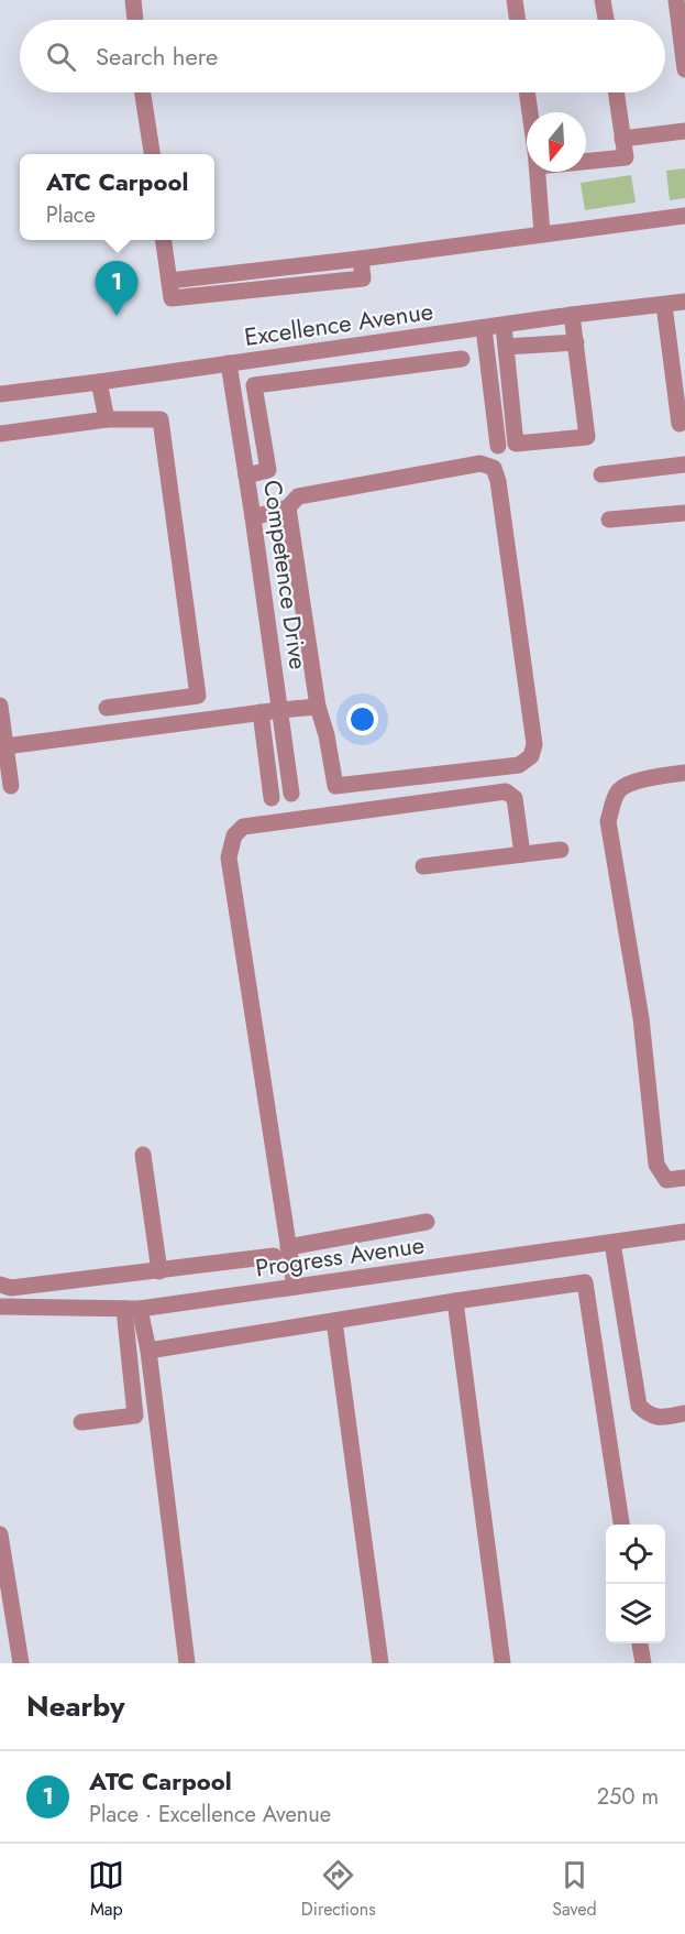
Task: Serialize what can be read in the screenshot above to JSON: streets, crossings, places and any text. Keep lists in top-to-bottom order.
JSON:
{
  "streets": {
    "street": ["Excellence Avenue", "Competence Drive", "Progress Avenue"]
  },
  "crossings": [
    ["Excellence Avenue", "Competence Drive"]
  ],
  "north": "bottom",
  "page": {
    "search": "Search here",
    "popup": ["ATC Carpool", "Place"],
    "pins": "1",
    "heading": "Nearby",
    "list": [
      {
        "mark": "1",
        "name": "ATC Carpool",
        "note": "Place · Excellence Avenue",
        "value": "250 m"
      }
    ],
    "nav": ["Map", "Directions", "Saved"]
  }
}
